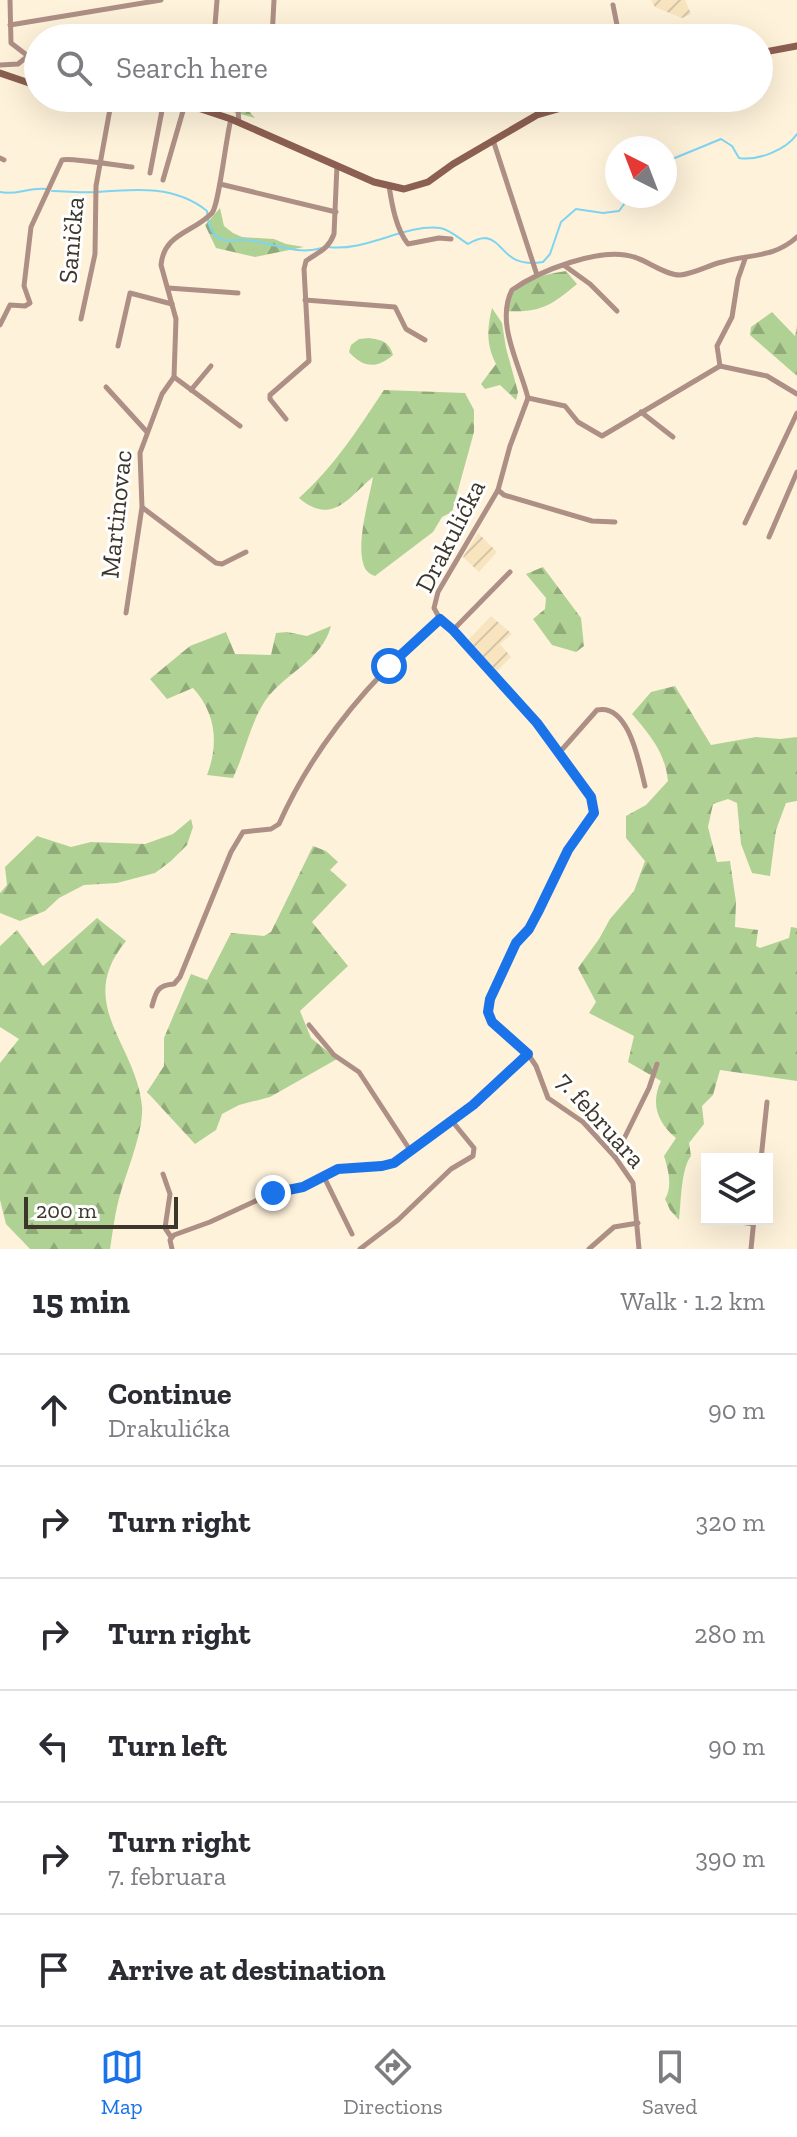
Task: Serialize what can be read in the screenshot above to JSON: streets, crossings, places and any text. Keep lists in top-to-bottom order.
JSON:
{
  "streets": {
    "street": [
      "Sanička",
      "Martinovac",
      "Drakulićka",
      "7. februara"
    ]
  },
  "scale_bar": "200 m",
  "north": "top left",
  "page": {
    "search": "Search here",
    "scale": "200 m",
    "heading": ["15 min", "Walk · 1.2 km"],
    "list": [
      ["Continue", "Drakulićka", "90 m"],
      ["Turn right", "320 m"],
      ["Turn right", "280 m"],
      ["Turn left", "90 m"],
      ["Turn right", "7. februara", "390 m"],
      "Arrive at destination"
    ],
    "nav": ["Map", "Directions", "Saved"]
  }
}
